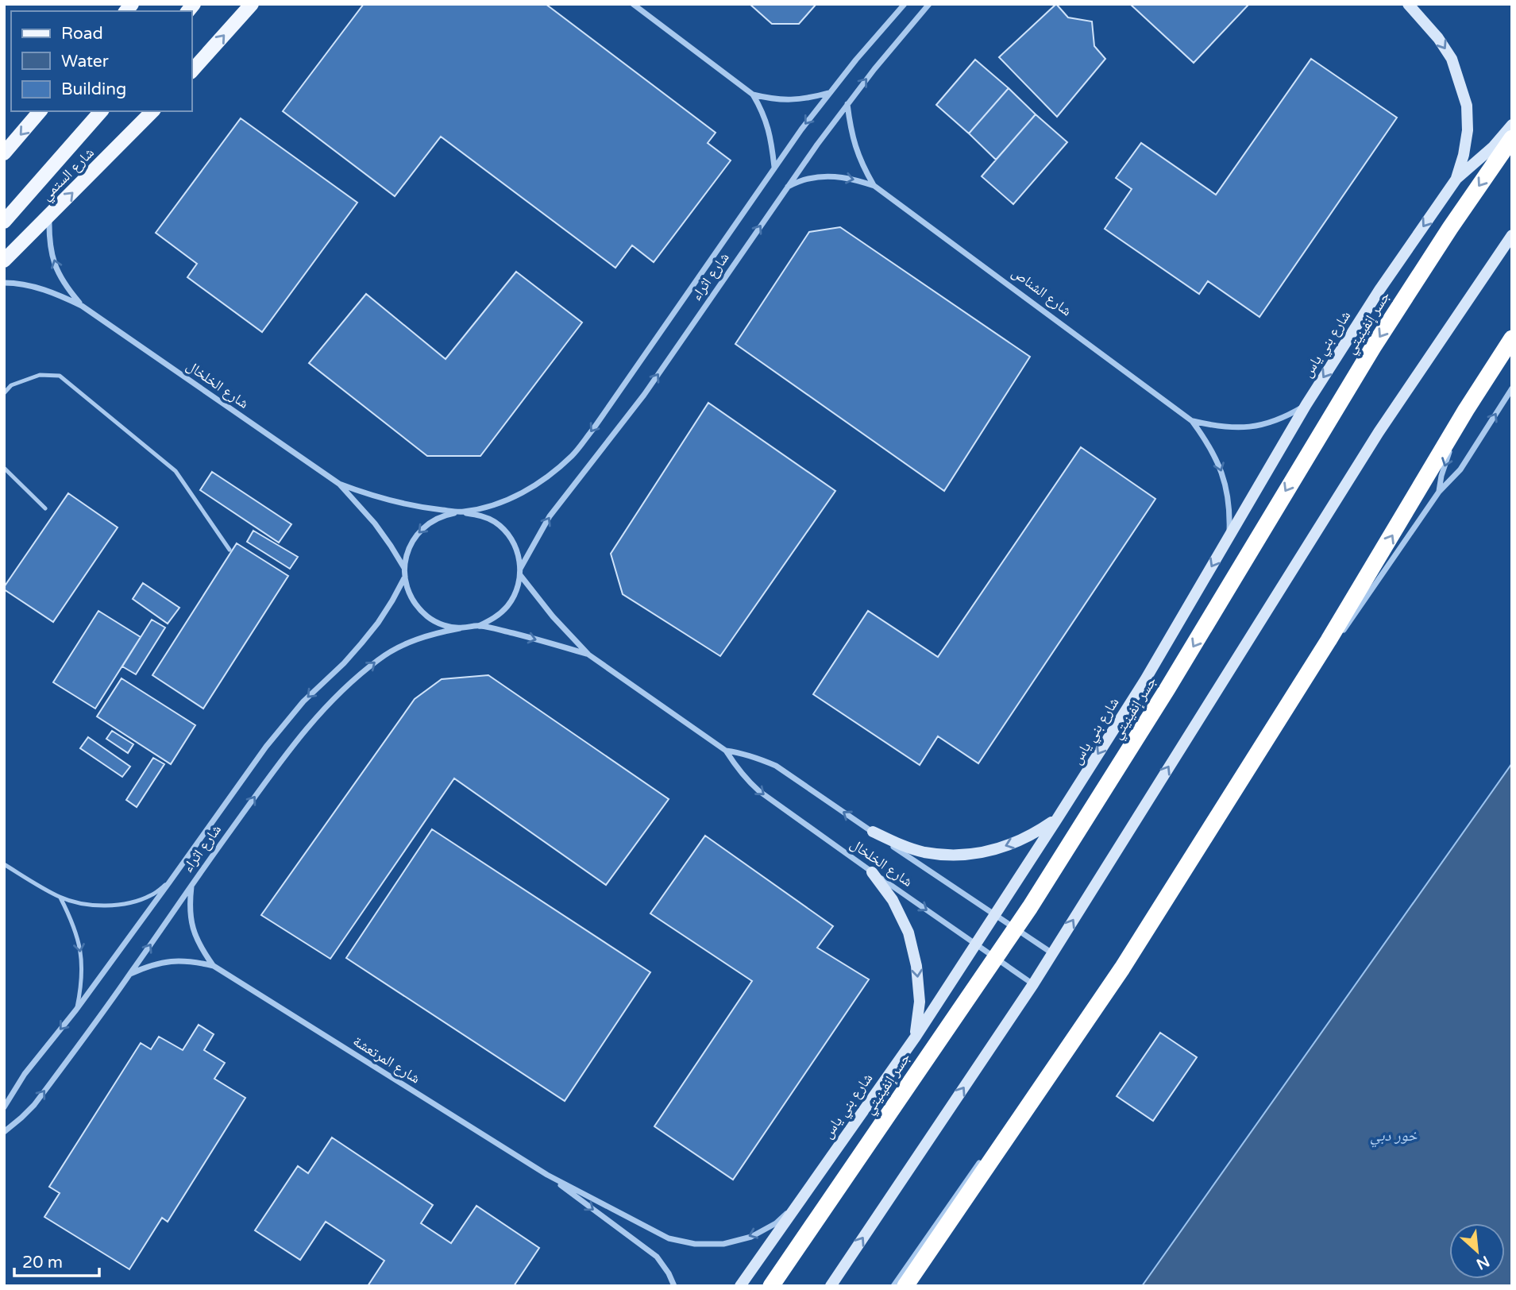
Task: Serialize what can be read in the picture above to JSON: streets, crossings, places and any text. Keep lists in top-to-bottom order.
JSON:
{
  "streets": {
    "highway": ["جسر إنفينيتي"],
    "main road": ["شارع الستمي", "شارع بني ياس"],
    "street": [
      "شارع اثراء",
      "شارع الشناص",
      "شارع الخلخال",
      "شارع المرتعشة"
    ]
  },
  "crossings": [
    ["شارع الستمي", "شارع الخلخال"],
    ["شارع اثراء", "شارع الشناص"],
    ["شارع اثراء", "شارع الخلخال"],
    ["شارع اثراء", "شارع المرتعشة"],
    ["شارع الشناص", "شارع بني ياس"],
    ["شارع بني ياس", "شارع الخلخال"],
    ["شارع بني ياس", "شارع المرتعشة"]
  ],
  "water": ["خور دبي"],
  "legend": ["Road", "Water", "Building"],
  "scale_bar": "20 m",
  "north": "bottom right"
}
